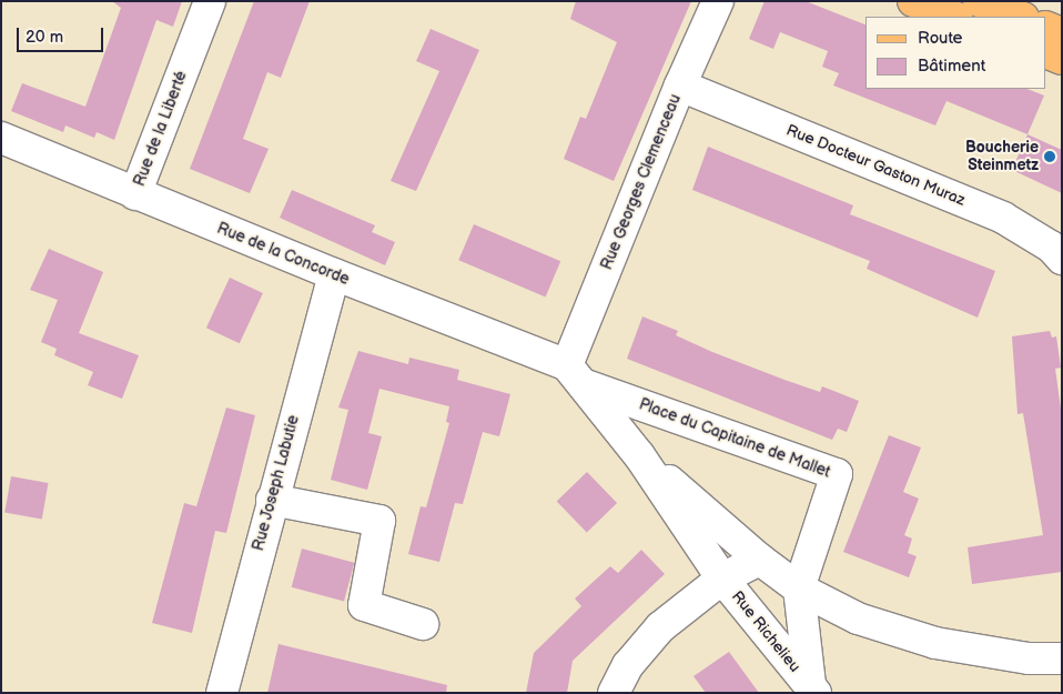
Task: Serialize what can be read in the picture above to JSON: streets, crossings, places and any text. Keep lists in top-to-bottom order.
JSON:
{
  "streets": {
    "street": [
      "Rue de la Liberté",
      "Rue Docteur Gaston Muraz",
      "Rue Georges Clemenceau",
      "Rue de la Concorde",
      "Place du Capitaine de Mallet",
      "Rue Joseph Labutie",
      "Rue Richelieu"
    ]
  },
  "crossings": [
    ["Rue de la Liberté", "Rue de la Concorde"],
    ["Rue Docteur Gaston Muraz", "Rue Georges Clemenceau"],
    ["Rue Georges Clemenceau", "Rue de la Concorde"],
    ["Rue Georges Clemenceau", "Place du Capitaine de Mallet"],
    ["Rue de la Concorde", "Place du Capitaine de Mallet"],
    ["Rue de la Concorde", "Rue Joseph Labutie"],
    ["Place du Capitaine de Mallet", "Rue Richelieu"]
  ],
  "places": ["Boucherie Steinmetz"],
  "legend": ["Route", "Bâtiment"],
  "scale_bar": "20 m"
}
